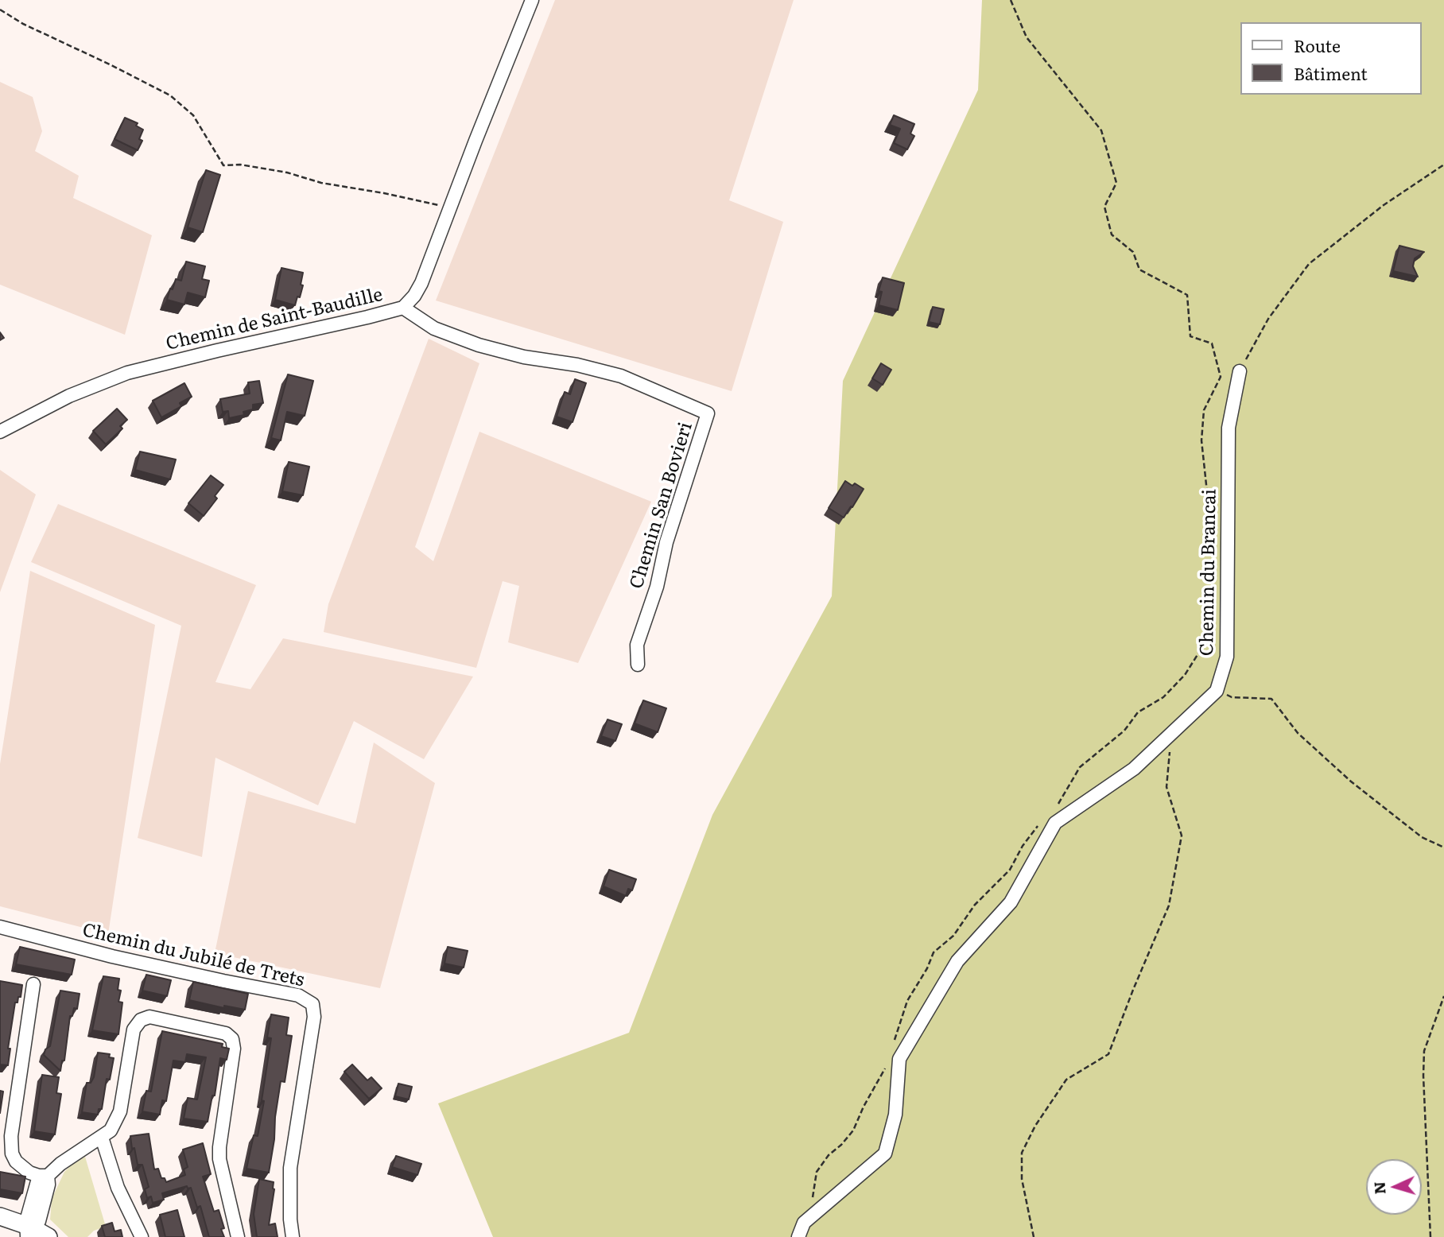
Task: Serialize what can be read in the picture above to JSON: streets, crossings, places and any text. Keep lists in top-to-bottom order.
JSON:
{
  "streets": {
    "street": [
      "Chemin de Saint-Baudille",
      "Chemin San Bovieri",
      "Chemin du Brancai",
      "Chemin du Jubilé de Trets"
    ]
  },
  "crossings": [
    ["Chemin de Saint-Baudille", "Chemin San Bovieri"]
  ],
  "legend": ["Route", "Bâtiment"],
  "north": "left"
}
